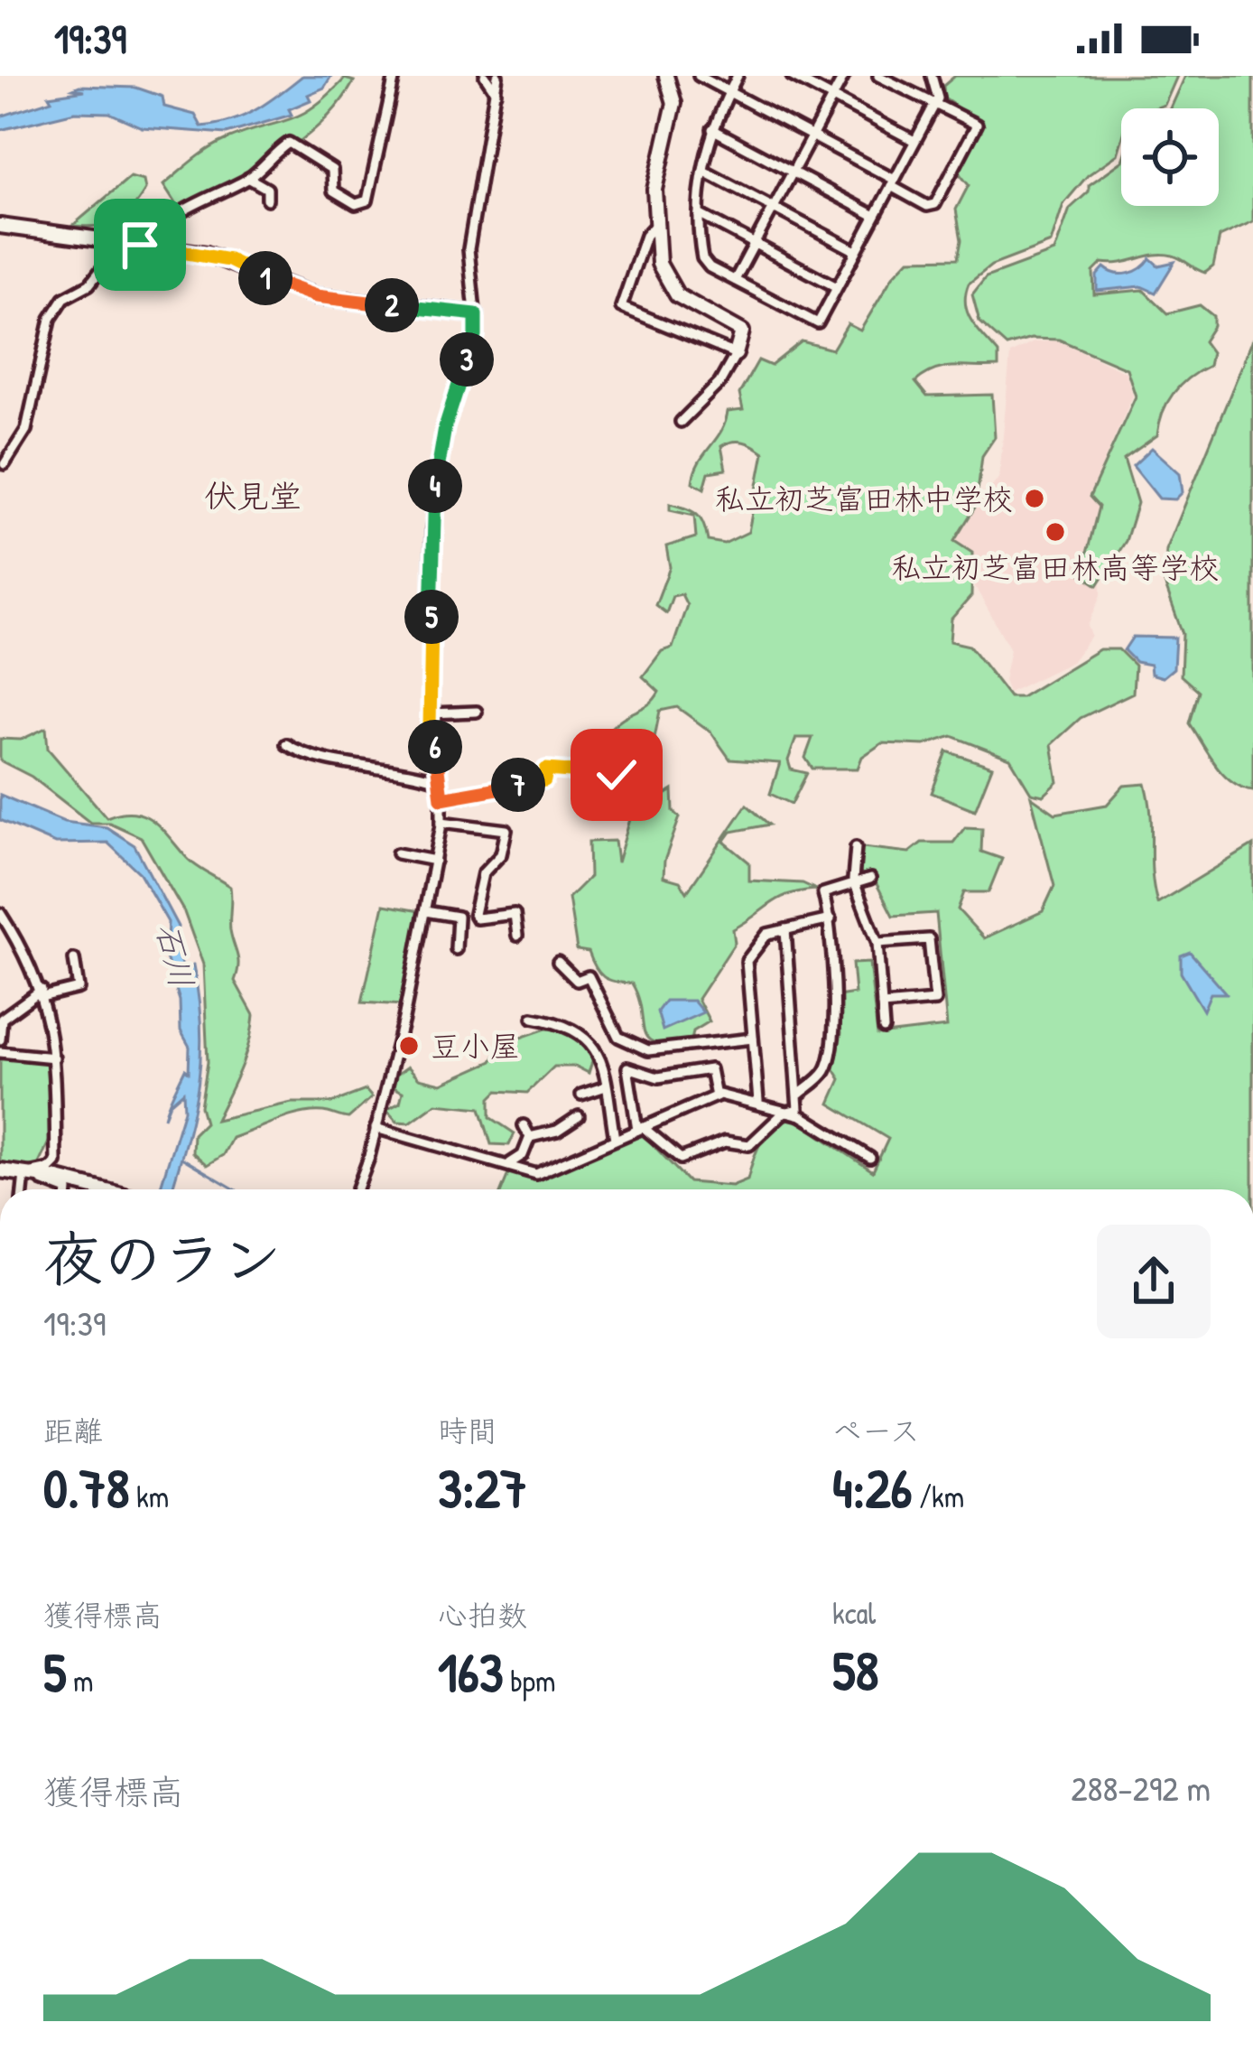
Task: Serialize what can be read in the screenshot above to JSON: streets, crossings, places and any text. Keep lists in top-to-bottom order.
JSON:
{
  "districts": ["伏見堂"],
  "water": ["石川"],
  "places": ["私立初芝富田林中学校", "私立初芝富田林高等学校", "豆小屋"],
  "page": {
    "status": "19:39",
    "pins": [
      "1",
      "2",
      "3",
      "4",
      "5",
      "6",
      "7"
    ],
    "heading": ["夜のラン", "19:39"],
    "stats": [
      ["距離", "0.78 km"],
      ["時間", "3:27"],
      ["ペース", "4:26 /km"],
      ["獲得標高", "5 m"],
      ["心拍数", "163 bpm"],
      ["kcal", "58"]
    ],
    "chart": ["獲得標高", "288–292 m"]
  }
}
